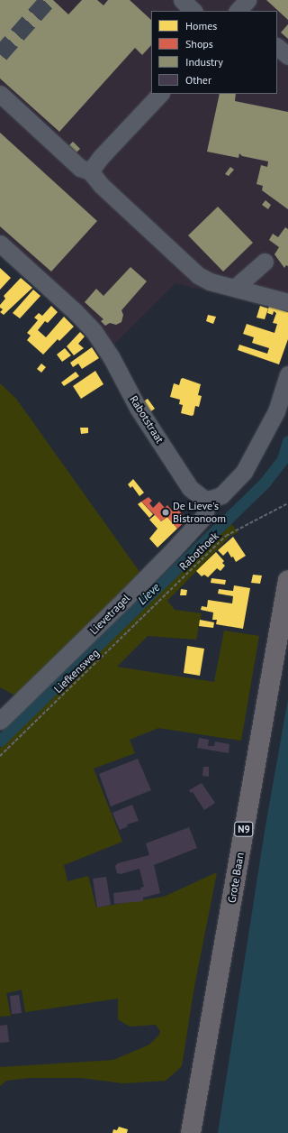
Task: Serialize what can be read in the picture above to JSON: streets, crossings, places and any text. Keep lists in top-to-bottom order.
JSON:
{
  "streets": {
    "main road": ["N9", "Grote Baan"],
    "street": ["Rabotstraat", "Lievetragel"],
    "path": ["Rabothoek", "Liefkensweg"]
  },
  "crossings": [
    ["Rabotstraat", "Lievetragel"],
    ["Rabothoek", "Liefkensweg"]
  ],
  "water": ["Lieve"],
  "places": ["De Lieve's Bistronoom"],
  "legend": [
    "Homes",
    "Shops",
    "Industry",
    "Other"
  ]
}
